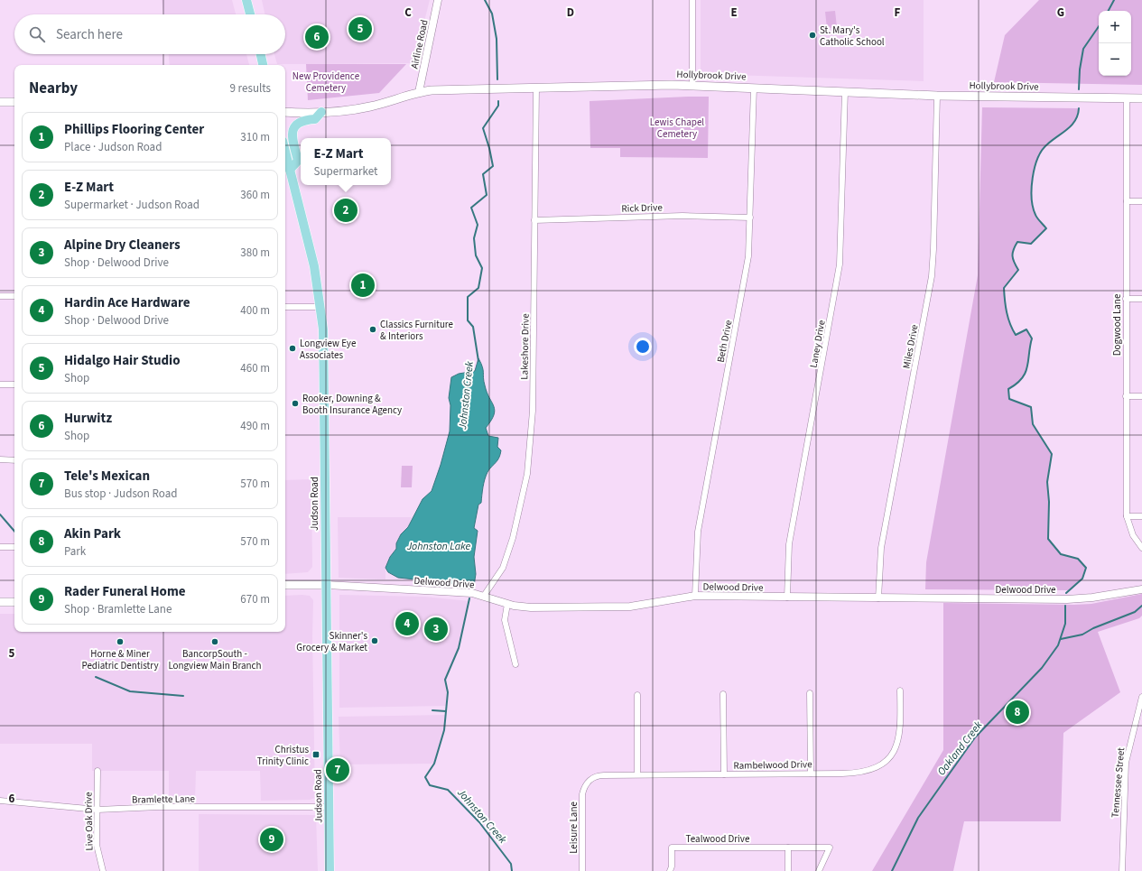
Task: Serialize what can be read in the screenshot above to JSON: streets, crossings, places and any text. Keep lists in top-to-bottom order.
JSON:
{
  "streets": {
    "main road": ["Hollybrook Drive", "Judson Road"],
    "street": [
      "Airline Road",
      "Rick Drive",
      "Dogwood Lane",
      "Beth Drive",
      "Laney Drive",
      "Lakeshore Drive",
      "Miles Drive",
      "Delwood Drive",
      "Rambelwood Drive",
      "Tennessee Street",
      "Bramlette Lane",
      "Live Oak Drive",
      "Leisure Lane",
      "Tealwood Drive"
    ]
  },
  "crossings": [
    ["Airline Road", "Hollybrook Drive"],
    ["Hollybrook Drive", "Dogwood Lane"],
    ["Hollybrook Drive", "Beth Drive"],
    ["Hollybrook Drive", "Laney Drive"],
    ["Hollybrook Drive", "Lakeshore Drive"],
    ["Hollybrook Drive", "Miles Drive"],
    ["Rick Drive", "Beth Drive"],
    ["Rick Drive", "Lakeshore Drive"],
    ["Beth Drive", "Delwood Drive"],
    ["Laney Drive", "Delwood Drive"],
    ["Lakeshore Drive", "Delwood Drive"],
    ["Miles Drive", "Delwood Drive"],
    ["Judson Road", "Delwood Drive"],
    ["Judson Road", "Bramlette Lane"],
    ["Rambelwood Drive", "Leisure Lane"],
    ["Bramlette Lane", "Live Oak Drive"]
  ],
  "water": ["Johnston Creek", "Johnston Lake", "Oakland Creek"],
  "parks": ["New Providence Cemetery", "Lewis Chapel Cemetery"],
  "places": {
    "other": [
      "St. Mary's Catholic School",
      "Classics Furniture & Interiors",
      "Longview Eye Associates",
      "Rooker, Downing & Booth Insurance Agency",
      "Skinner's Grocery & Market",
      "Horne & Miner Pediatric Dentistry",
      "BancorpSouth - Longview Main Branch"
    ],
    "transit": ["Christus Trinity Clinic"]
  },
  "page": {
    "map_buttons": ["+", "−"],
    "search": "Search here",
    "pins": [
      "5",
      "6",
      "2",
      "1",
      "4",
      "3",
      "8",
      "7",
      "9"
    ],
    "heading": ["Nearby", "9 results"],
    "list": [
      {
        "mark": "1",
        "name": "Phillips Flooring Center",
        "note": "Place · Judson Road",
        "value": "310 m"
      },
      {
        "mark": "2",
        "name": "E-Z Mart",
        "note": "Supermarket · Judson Road",
        "value": "360 m"
      },
      {
        "mark": "3",
        "name": "Alpine Dry Cleaners",
        "note": "Shop · Delwood Drive",
        "value": "380 m"
      },
      {
        "mark": "4",
        "name": "Hardin Ace Hardware",
        "note": "Shop · Delwood Drive",
        "value": "400 m"
      },
      {
        "mark": "5",
        "name": "Hidalgo Hair Studio",
        "note": "Shop",
        "value": "460 m"
      },
      {
        "mark": "6",
        "name": "Hurwitz",
        "note": "Shop",
        "value": "490 m"
      },
      {
        "mark": "7",
        "name": "Tele's Mexican",
        "note": "Bus stop · Judson Road",
        "value": "570 m"
      },
      {
        "mark": "8",
        "name": "Akin Park",
        "note": "Park",
        "value": "570 m"
      },
      {
        "mark": "9",
        "name": "Rader Funeral Home",
        "note": "Shop · Bramlette Lane",
        "value": "670 m"
      }
    ],
    "popup": ["E-Z Mart", "Supermarket"]
  },
  "grid": {
    "columns": [
      "C",
      "D",
      "E",
      "F",
      "G"
    ],
    "rows": ["5", "6"]
  }
}
